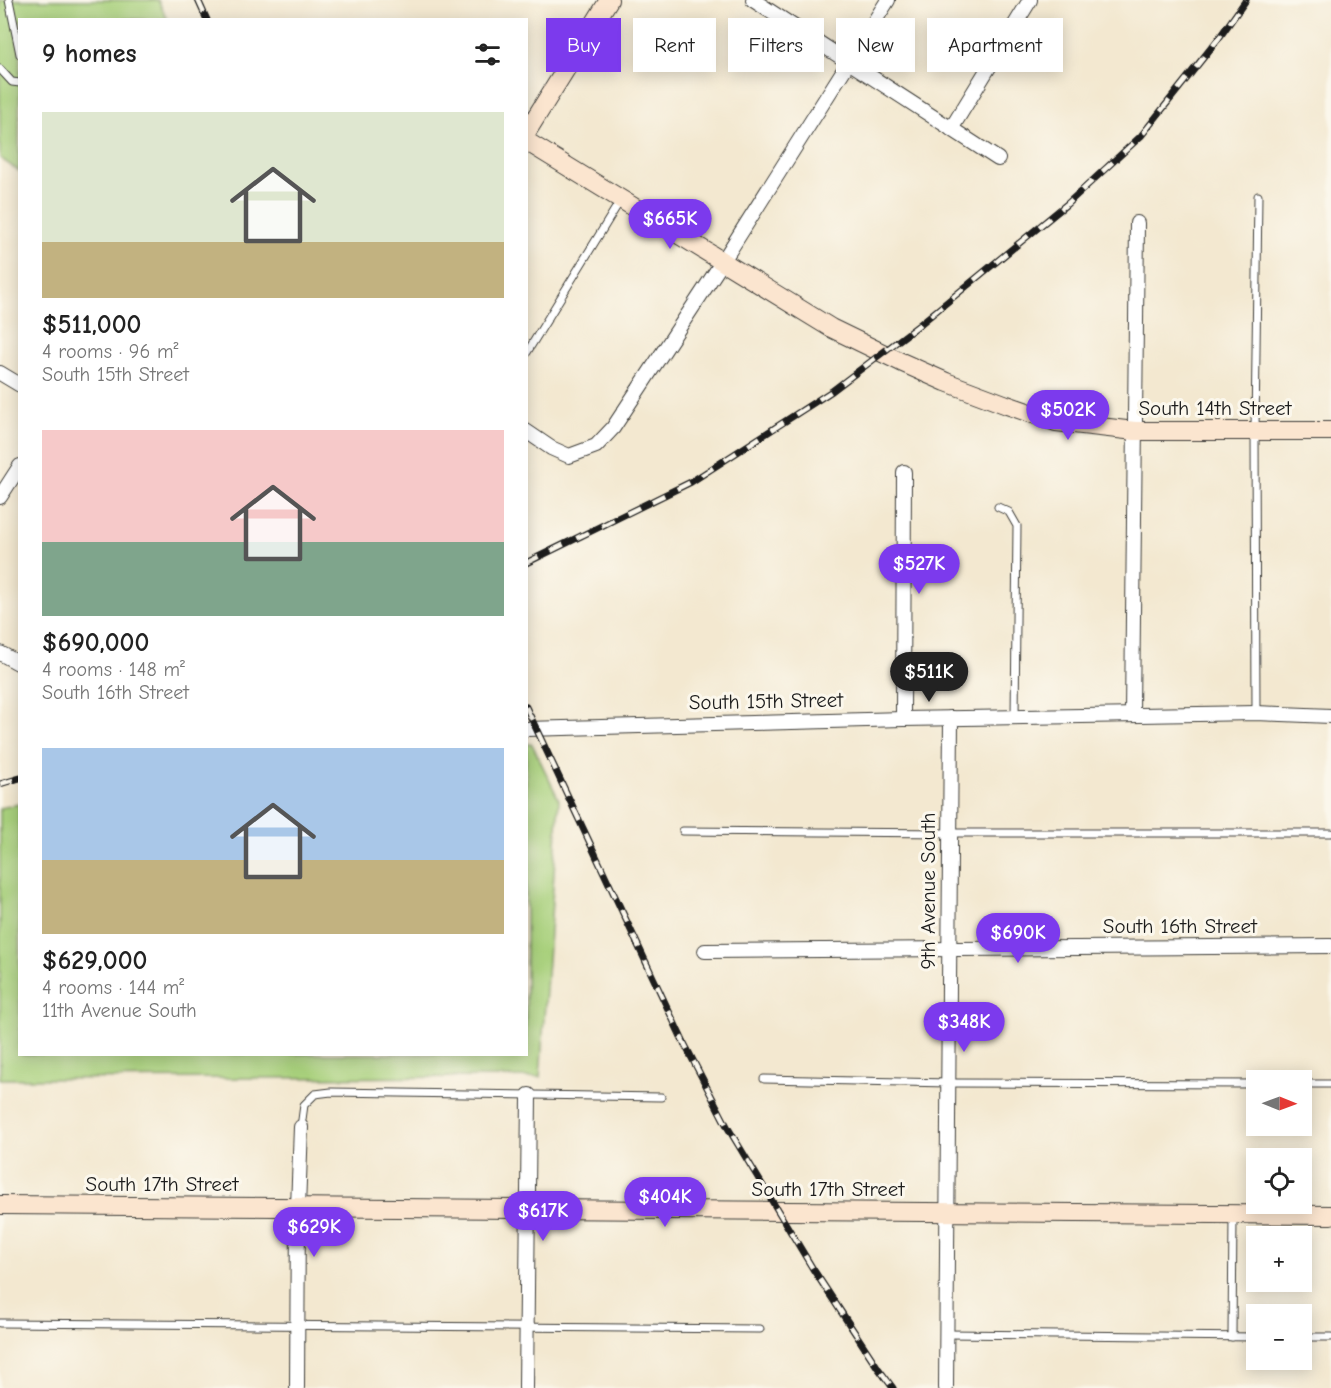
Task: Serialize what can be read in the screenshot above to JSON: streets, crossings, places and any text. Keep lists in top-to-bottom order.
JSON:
{
  "streets": {
    "street": [
      "South 14th Street",
      "South 15th Street",
      "9th Avenue South",
      "South 16th Street",
      "South 17th Street"
    ]
  },
  "crossings": [
    ["South 15th Street", "9th Avenue South"],
    ["9th Avenue South", "South 16th Street"],
    ["9th Avenue South", "South 17th Street"]
  ],
  "north": "right",
  "page": {
    "chip": [
      "Buy",
      "Rent",
      "Filters",
      "New",
      "Apartment"
    ],
    "heading": "9 homes",
    "list": [
      {
        "name": "$511,000",
        "note": "4 rooms · 96 m² · South 15th Street"
      },
      {
        "name": "$690,000",
        "note": "4 rooms · 148 m² · South 16th Street"
      },
      {
        "name": "$629,000",
        "note": "4 rooms · 144 m² · 11th Avenue South"
      }
    ],
    "price": [
      "$665K",
      "$502K",
      "$527K",
      "$511K",
      "$690K",
      "$348K",
      "$404K",
      "$617K",
      "$629K"
    ],
    "map_buttons": ["+", "−"]
  }
}
